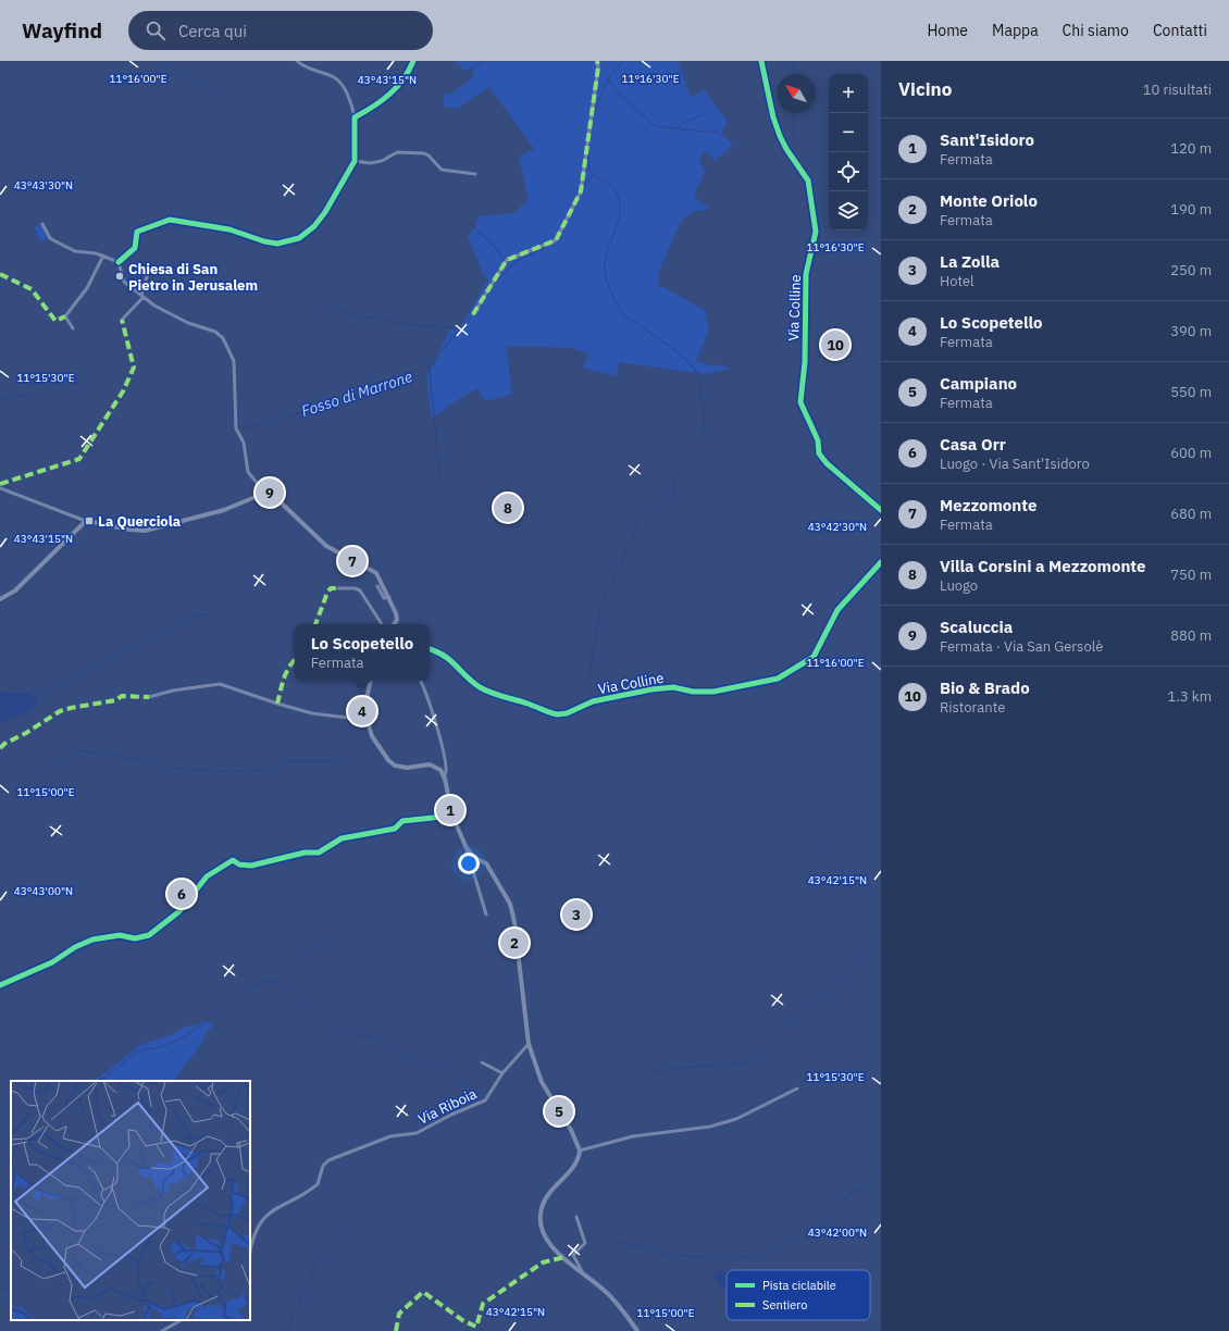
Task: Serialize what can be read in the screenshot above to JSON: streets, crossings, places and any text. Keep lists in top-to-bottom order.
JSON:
{
  "streets": {
    "street": ["Via Colline", "Via Riboia"]
  },
  "water": ["Fosso di Marrone"],
  "places": {
    "other": ["Chiesa di San Pietro in Jerusalem"],
    "transit": ["La Querciola"]
  },
  "legend": ["Pista ciclabile", "Sentiero"],
  "north": "top left",
  "page": {
    "header": "Wayfind",
    "search": "Cerca qui",
    "nav": [
      "Home",
      "Mappa",
      "Chi siamo",
      "Contatti"
    ],
    "heading": ["Vicino", "10 risultati"],
    "map_buttons": ["+", "−"],
    "list": [
      {
        "mark": "1",
        "name": "Sant'Isidoro",
        "note": "Fermata",
        "value": "120 m"
      },
      {
        "mark": "2",
        "name": "Monte Oriolo",
        "note": "Fermata",
        "value": "190 m"
      },
      {
        "mark": "3",
        "name": "La Zolla",
        "note": "Hotel",
        "value": "250 m"
      },
      {
        "mark": "4",
        "name": "Lo Scopetello",
        "note": "Fermata",
        "value": "390 m"
      },
      {
        "mark": "5",
        "name": "Campiano",
        "note": "Fermata",
        "value": "550 m"
      },
      {
        "mark": "6",
        "name": "Casa Orr",
        "note": "Luogo · Via Sant'Isidoro",
        "value": "600 m"
      },
      {
        "mark": "7",
        "name": "Mezzomonte",
        "note": "Fermata",
        "value": "680 m"
      },
      {
        "mark": "8",
        "name": "Villa Corsini a Mezzomonte",
        "note": "Luogo",
        "value": "750 m"
      },
      {
        "mark": "9",
        "name": "Scaluccia",
        "note": "Fermata · Via San Gersolè",
        "value": "880 m"
      },
      {
        "mark": "10",
        "name": "Bio & Brado",
        "note": "Ristorante",
        "value": "1.3 km"
      }
    ],
    "pins": [
      "10",
      "9",
      "8",
      "7",
      "4",
      "1",
      "6",
      "3",
      "2",
      "5"
    ],
    "popup": ["Lo Scopetello", "Fermata"]
  },
  "coordinates": [
    "11°16'00\"E",
    "11°16'30\"E",
    "43°43'15\"N",
    "43°43'30\"N",
    "11°15'30\"E",
    "43°42'30\"N",
    "11°15'00\"E",
    "43°42'15\"N",
    "43°43'00\"N",
    "43°42'00\"N"
  ]
}
